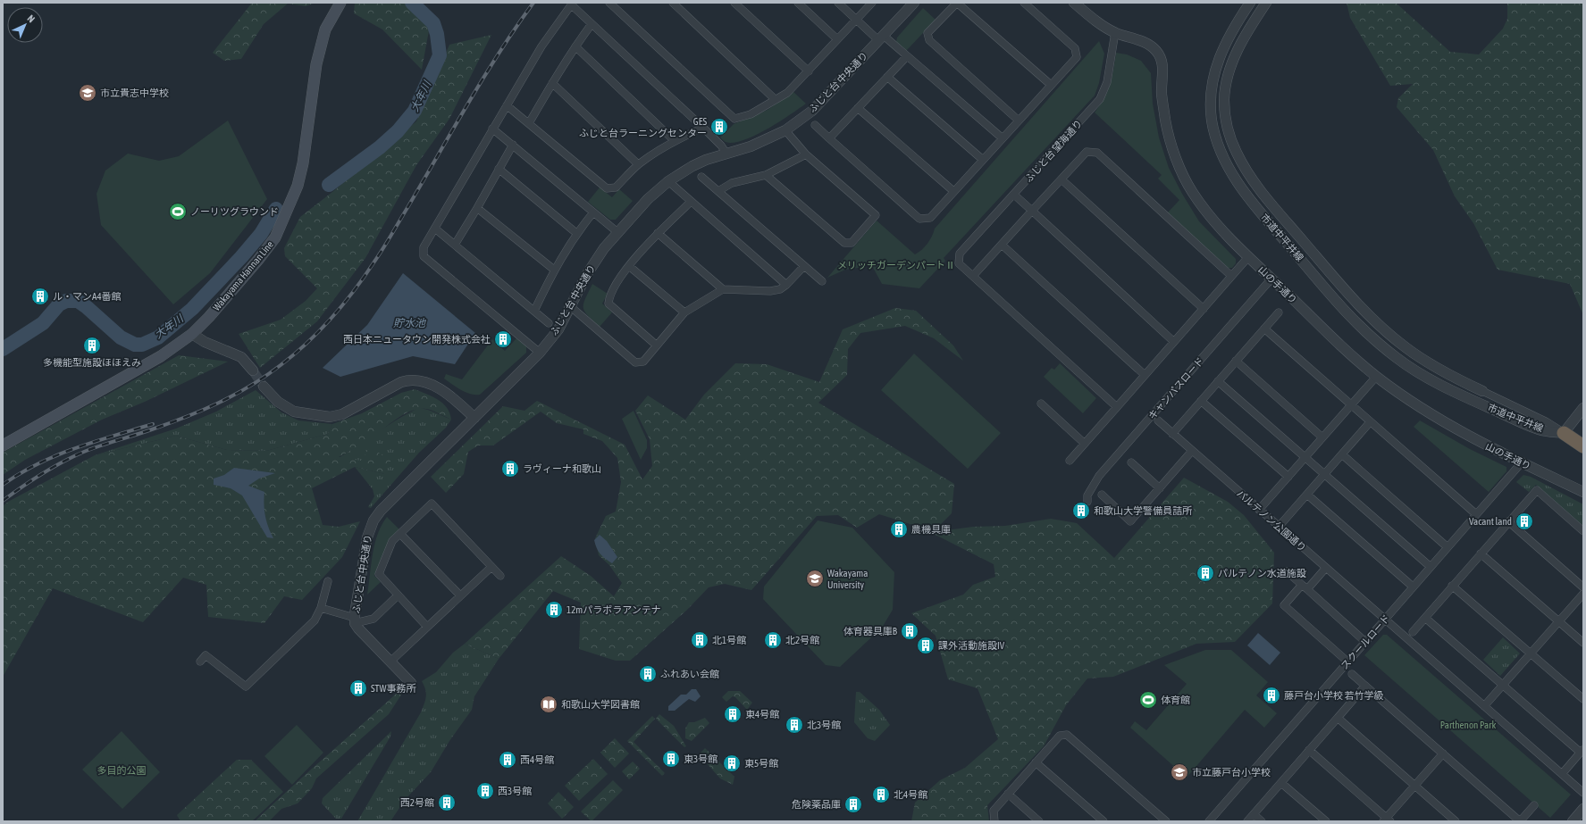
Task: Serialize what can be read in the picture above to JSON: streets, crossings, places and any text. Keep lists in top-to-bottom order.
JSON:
{
  "streets": {
    "main road": ["Wakayama Hannan Line"],
    "street": [
      "ふじと台 中央通り",
      "ふじと台 望海通り",
      "市道中平井線",
      "山の手通り",
      "キャンパスロード",
      "パルテノン公園通り",
      "スクールロード"
    ]
  },
  "crossings": [
    ["ふじと台 望海通り", "山の手通り"],
    ["山の手通り", "キャンパスロード"],
    ["山の手通り", "スクールロード"],
    ["パルテノン公園通り", "スクールロード"]
  ],
  "water": ["大年川", "貯水池"],
  "parks": ["メリッチガーデンパートⅡ", "Parthenon Park", "多目的公園"],
  "places": {
    "school or university": ["市立貴志中学校", "Wakayama University", "市立藤戸台小学校"],
    "building": [
      "GES ふじと台ラーニングセンター",
      "ル・マンA4番館",
      "西日本ニュータウン開発株式会社",
      "多機能型施設ほほえみ",
      "ラヴィーナ和歌山",
      "和歌山大学警備員詰所",
      "Vacant land",
      "農機具庫",
      "パルテノン水道施設",
      "12mパラボラアンテナ",
      "体育器具庫B",
      "北1号館",
      "北2号館",
      "課外活動施設IV",
      "ふれあい会館",
      "STW事務所",
      "藤戸台小学校 若竹学級",
      "東4号館",
      "北3号館",
      "東3号館",
      "西4号館",
      "東5号館",
      "西3号館",
      "北4号館",
      "西2号館",
      "危険薬品庫"
    ],
    "sports": ["ノーリツグラウンド", "体育館"],
    "library": ["和歌山大学図書館"]
  },
  "north": "top right"
}
